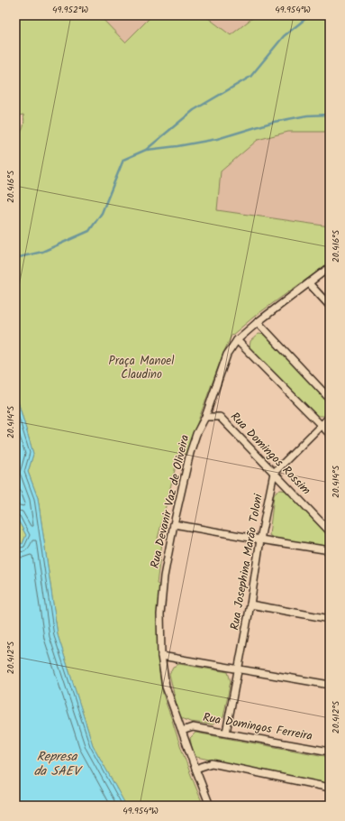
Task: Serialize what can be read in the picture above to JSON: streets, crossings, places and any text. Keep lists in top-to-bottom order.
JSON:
{
  "streets": {
    "street": [
      "Rua Domingos Rossim",
      "Rua Devanir Vaz de Oliveira",
      "Rua Josephina Marão Toloni",
      "Rua Domingos Ferreira"
    ]
  },
  "crossings": [
    ["Rua Domingos Rossim", "Rua Devanir Vaz de Oliveira"],
    ["Rua Domingos Rossim", "Rua Josephina Marão Toloni"],
    ["Rua Devanir Vaz de Oliveira", "Rua Domingos Ferreira"],
    ["Rua Josephina Marão Toloni", "Rua Domingos Ferreira"]
  ],
  "water": ["Represa da SAEV"],
  "parks": ["Praça Manoel Claudino"],
  "coordinates": [
    "49.952°W",
    "49.954°W",
    "20.416°S",
    "20.414°S",
    "20.412°S"
  ]
}
